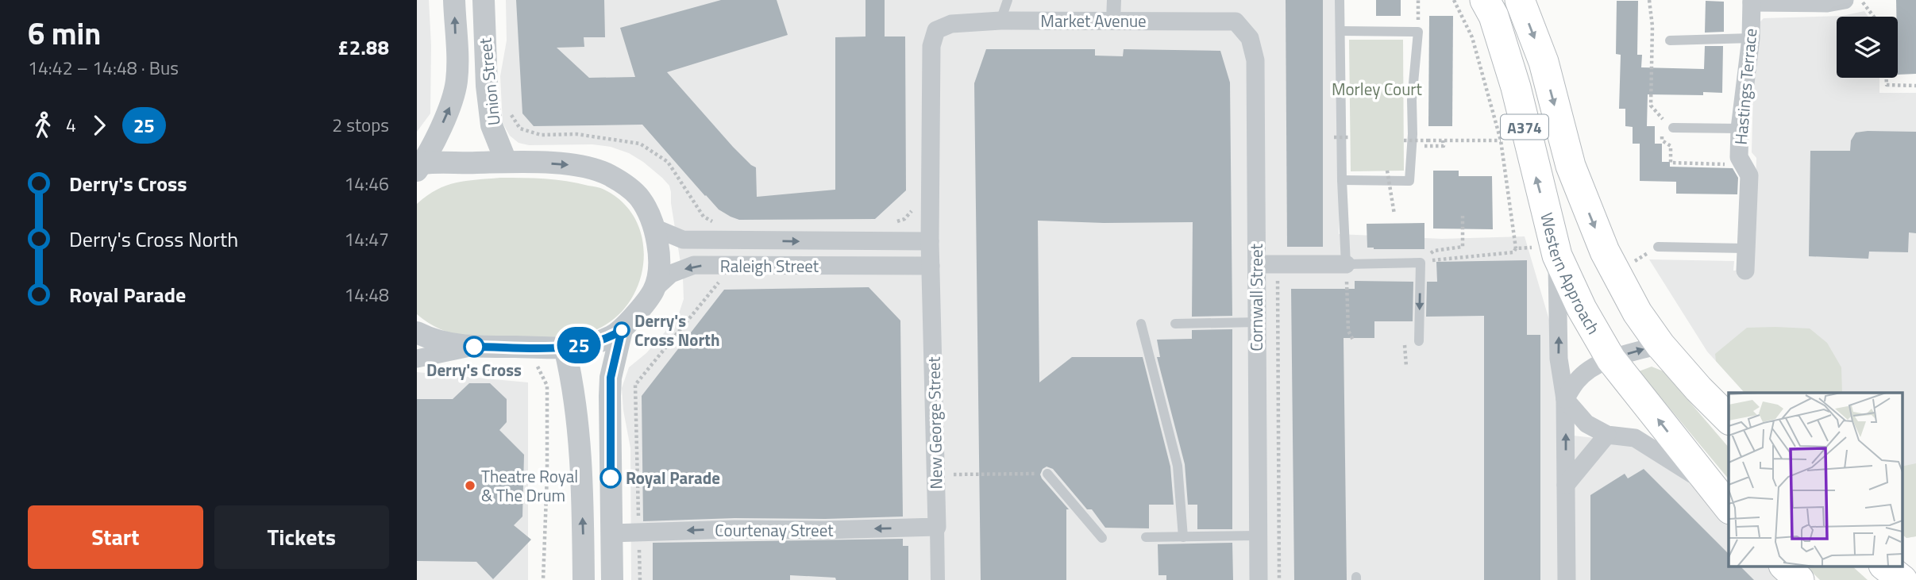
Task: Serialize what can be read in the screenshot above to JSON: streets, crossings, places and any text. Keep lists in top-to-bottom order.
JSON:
{
  "streets": {
    "main road": ["A374", "Western Approach"],
    "street": [
      "Market Avenue",
      "Union Street",
      "Hastings Terrace",
      "Raleigh Street",
      "Cornwall Street",
      "New George Street",
      "Courtenay Street"
    ]
  },
  "crossings": [
    ["Market Avenue", "Cornwall Street"],
    ["Market Avenue", "New George Street"],
    ["Raleigh Street", "New George Street"],
    ["New George Street", "Courtenay Street"]
  ],
  "one_way": ["Courtenay Street"],
  "parks": ["Morley Court"],
  "places": [
    "Derry's Cross North",
    "Derry's Cross",
    "Royal Parade",
    "Theatre Royal & The Drum"
  ],
  "lines": ["bus line 25"],
  "page": {
    "heading": ["6 min", "14:42 – 14:48 · Bus", "£2.88"],
    "on_map": "25",
    "legs": ["4", "25", "2 stops"],
    "list": [
      {
        "name": "Derry's Cross",
        "value": "14:46"
      },
      {
        "name": "Derry's Cross North",
        "value": "14:47"
      },
      {
        "name": "Royal Parade",
        "value": "14:48"
      }
    ],
    "buttons": ["Start", "Tickets"]
  }
}
